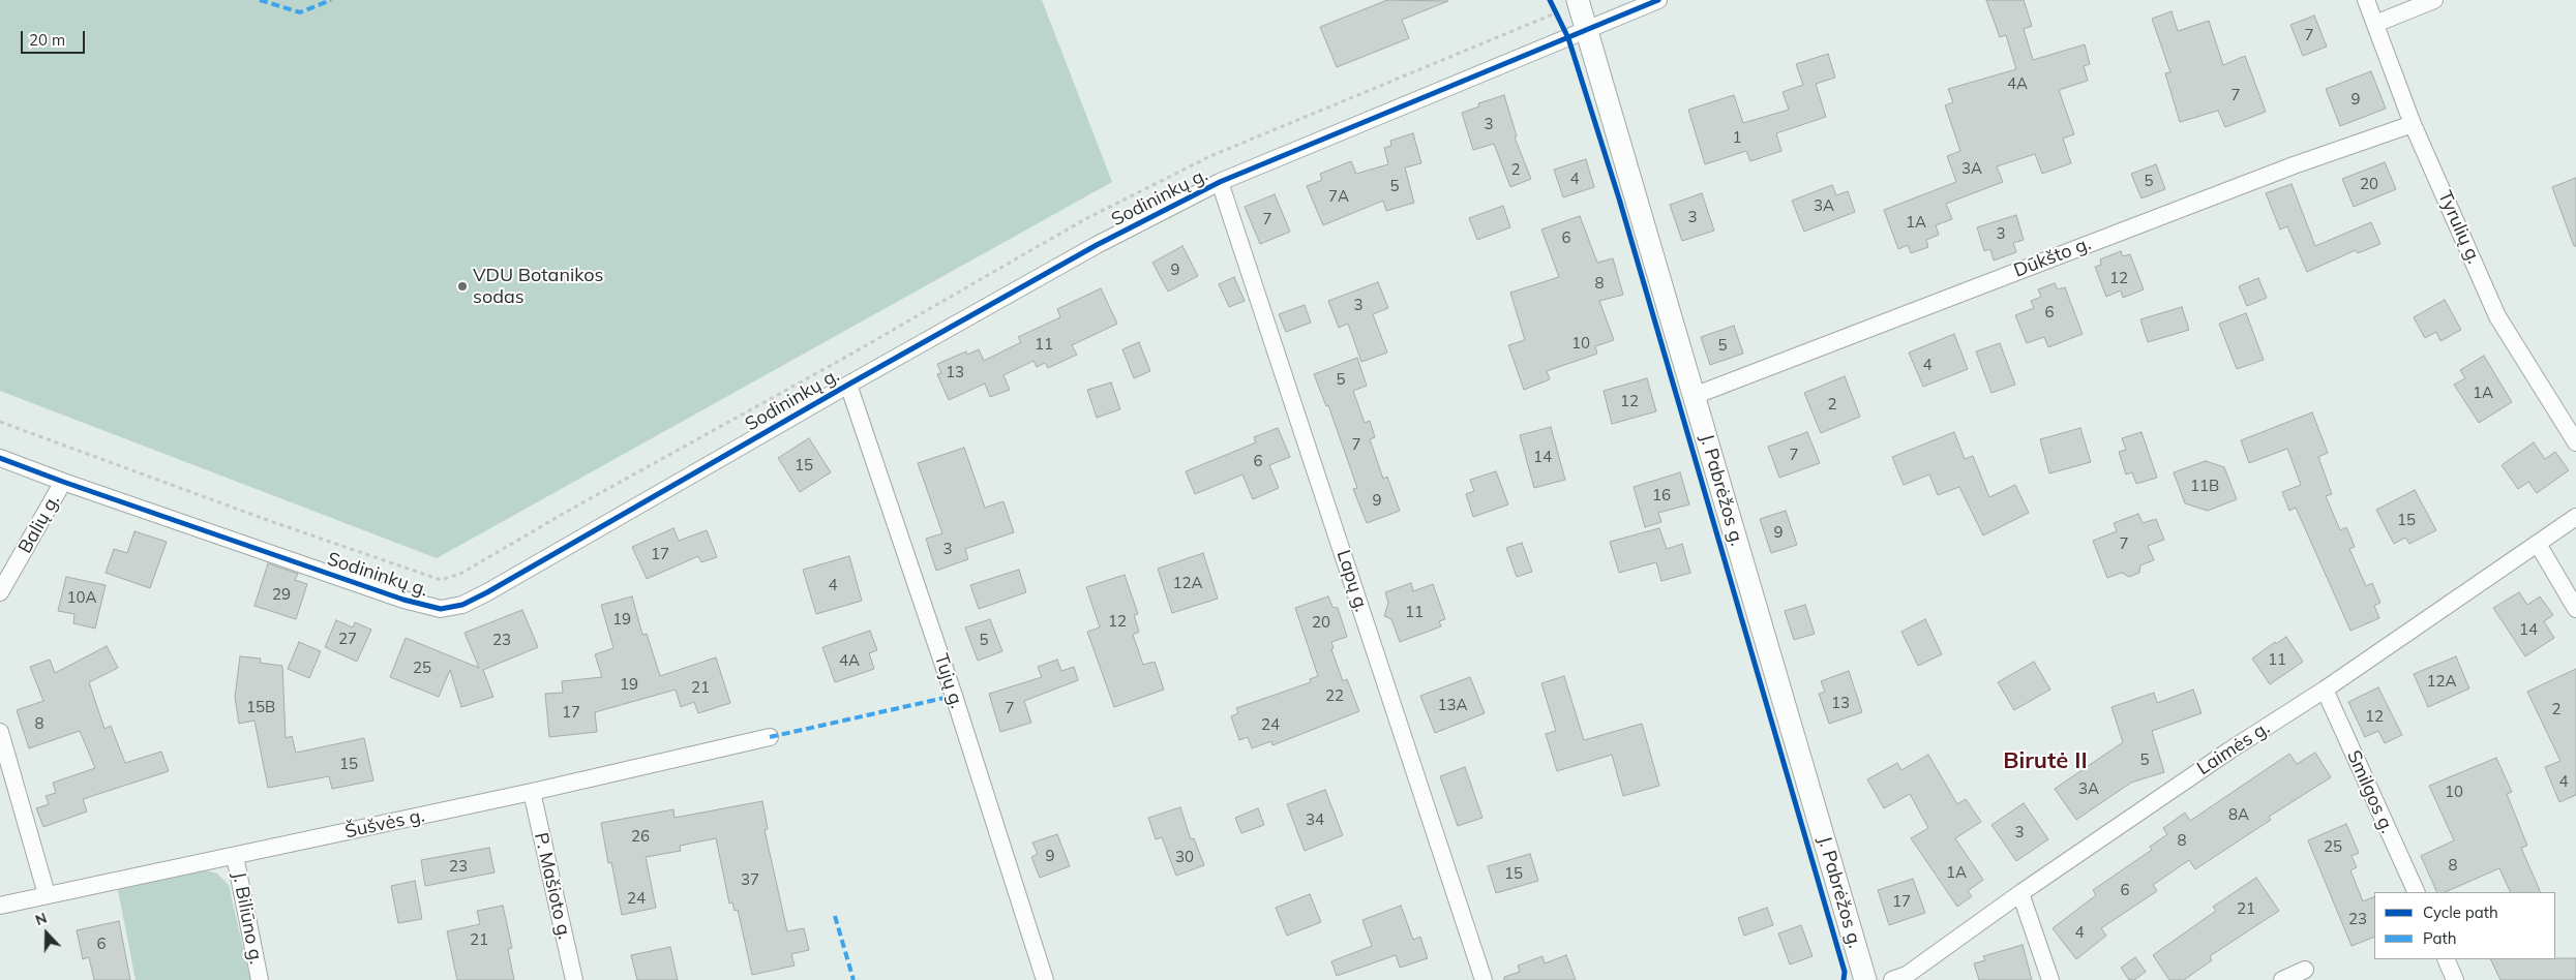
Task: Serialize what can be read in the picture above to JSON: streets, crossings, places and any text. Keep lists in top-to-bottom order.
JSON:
{
  "streets": {
    "street": [
      "Sodininkų g.",
      "Tyrulių g.",
      "Dūkšto g.",
      "J. Pabrėžos g.",
      "Balių g.",
      "Lapų g.",
      "Tujų g.",
      "Laimės g.",
      "Smilgos g.",
      "Šušvės g.",
      "P. Mašioto g.",
      "J. Biliūno g."
    ]
  },
  "crossings": [
    ["Sodininkų g.", "J. Pabrėžos g."],
    ["Sodininkų g.", "Balių g."],
    ["Sodininkų g.", "Lapų g."],
    ["Sodininkų g.", "Tujų g."],
    ["Tyrulių g.", "Dūkšto g."],
    ["Dūkšto g.", "J. Pabrėžos g."],
    ["Laimės g.", "Smilgos g."],
    ["Šušvės g.", "P. Mašioto g."],
    ["Šušvės g.", "J. Biliūno g."]
  ],
  "districts": ["Birutė II"],
  "places": ["VDU Botanikos sodas"],
  "house_numbers": [
    "7",
    "4A",
    "7",
    "9",
    "3",
    "1",
    "3A",
    "2",
    "4",
    "5",
    "20",
    "5",
    "7A",
    "3A",
    "3",
    "7",
    "1A",
    "3",
    "6",
    "9",
    "12",
    "8",
    "3",
    "6",
    "10",
    "11",
    "5",
    "4",
    "13",
    "5",
    "1A",
    "12",
    "2",
    "7",
    "7",
    "14",
    "6",
    "15",
    "11B",
    "16",
    "9",
    "15",
    "9",
    "7",
    "3",
    "17",
    "12A",
    "4",
    "29",
    "10A",
    "11",
    "19",
    "12",
    "20",
    "14",
    "27",
    "23",
    "5",
    "11",
    "4A",
    "25",
    "12A",
    "19",
    "21",
    "22",
    "13",
    "13A",
    "15B",
    "7",
    "2",
    "17",
    "12",
    "8",
    "24",
    "5",
    "15",
    "4",
    "3A",
    "10",
    "8A",
    "34",
    "3",
    "26",
    "8",
    "25",
    "9",
    "30",
    "8",
    "23",
    "1A",
    "15",
    "37",
    "6",
    "24",
    "17",
    "21",
    "23",
    "4",
    "21",
    "6"
  ],
  "legend": ["Cycle path", "Path"],
  "scale_bar": "20 m",
  "north": "top"
}
